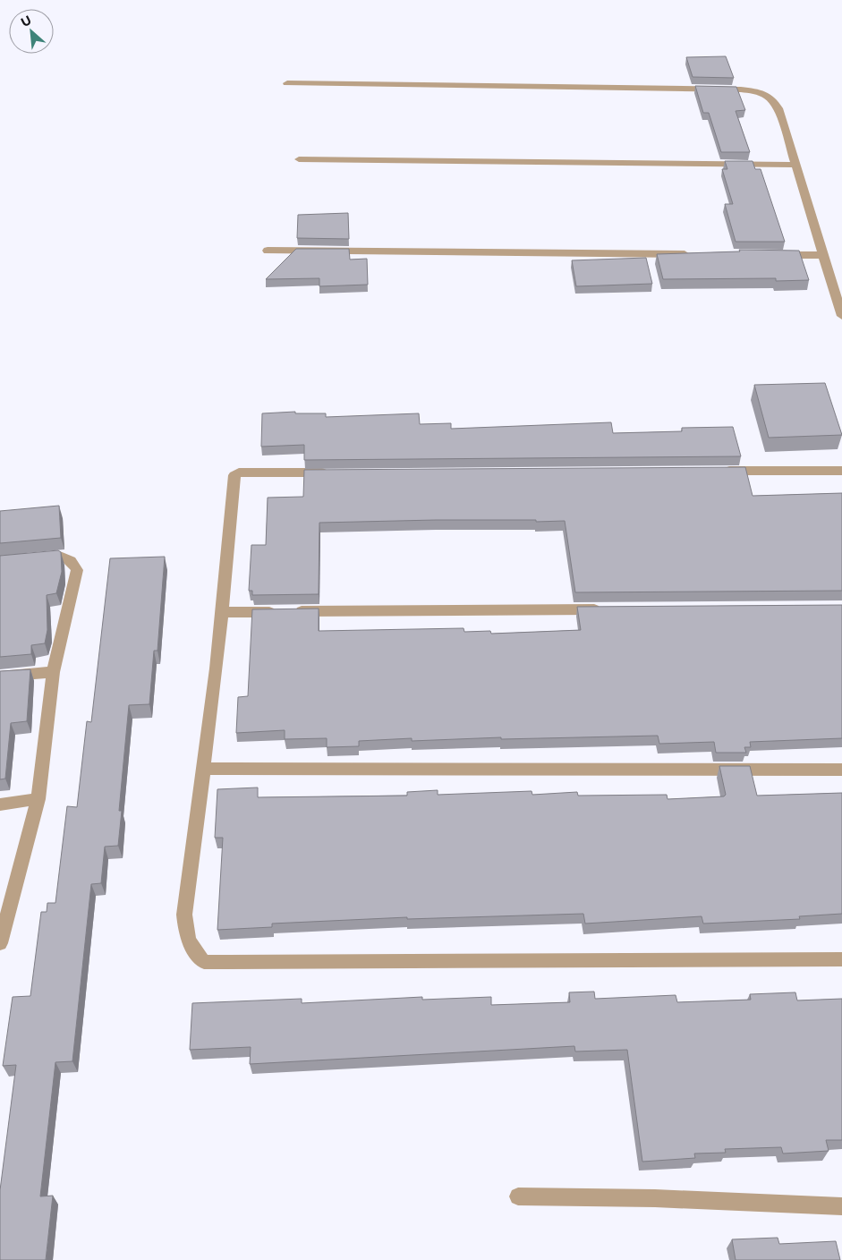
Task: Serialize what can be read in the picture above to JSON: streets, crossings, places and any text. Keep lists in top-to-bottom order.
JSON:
{
  "north": "top left"
}
